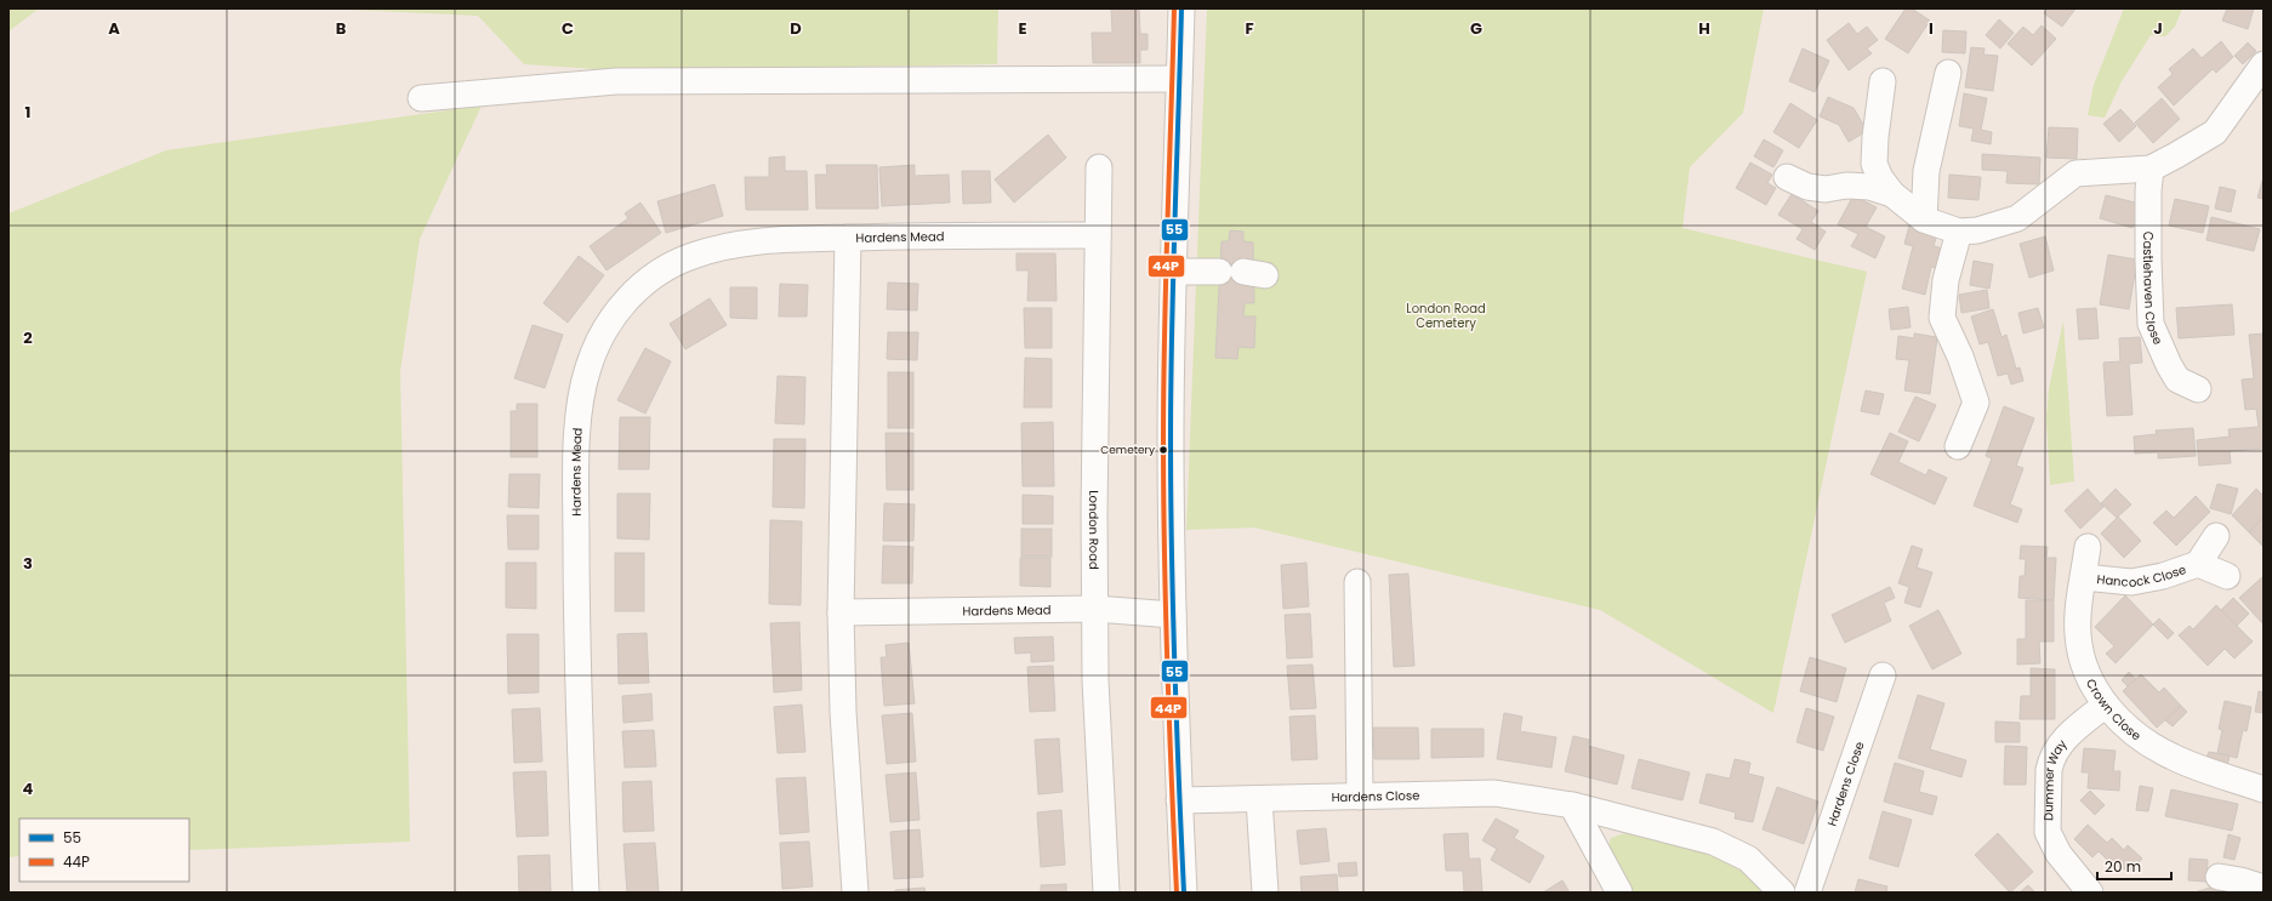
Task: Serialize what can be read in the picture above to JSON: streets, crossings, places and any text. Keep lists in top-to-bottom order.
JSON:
{
  "streets": {
    "street": [
      "Hardens Mead",
      "Castlehaven Close",
      "London Road",
      "Hancock Close",
      "Crown Close",
      "Dummer Way",
      "Hardens Close"
    ]
  },
  "crossings": [
    ["Hardens Mead", "London Road"],
    ["Hancock Close", "Crown Close"],
    ["Crown Close", "Dummer Way"]
  ],
  "parks": ["London Road Cemetery"],
  "places": ["Cemetery"],
  "lines": ["transit line 55", "transit line 44P"],
  "legend": ["55", "44P"],
  "scale_bar": "20 m",
  "grid": {
    "columns": [
      "A",
      "B",
      "C",
      "D",
      "E",
      "F",
      "G",
      "H",
      "I",
      "J"
    ],
    "rows": [
      "1",
      "2",
      "3",
      "4"
    ]
  }
}
